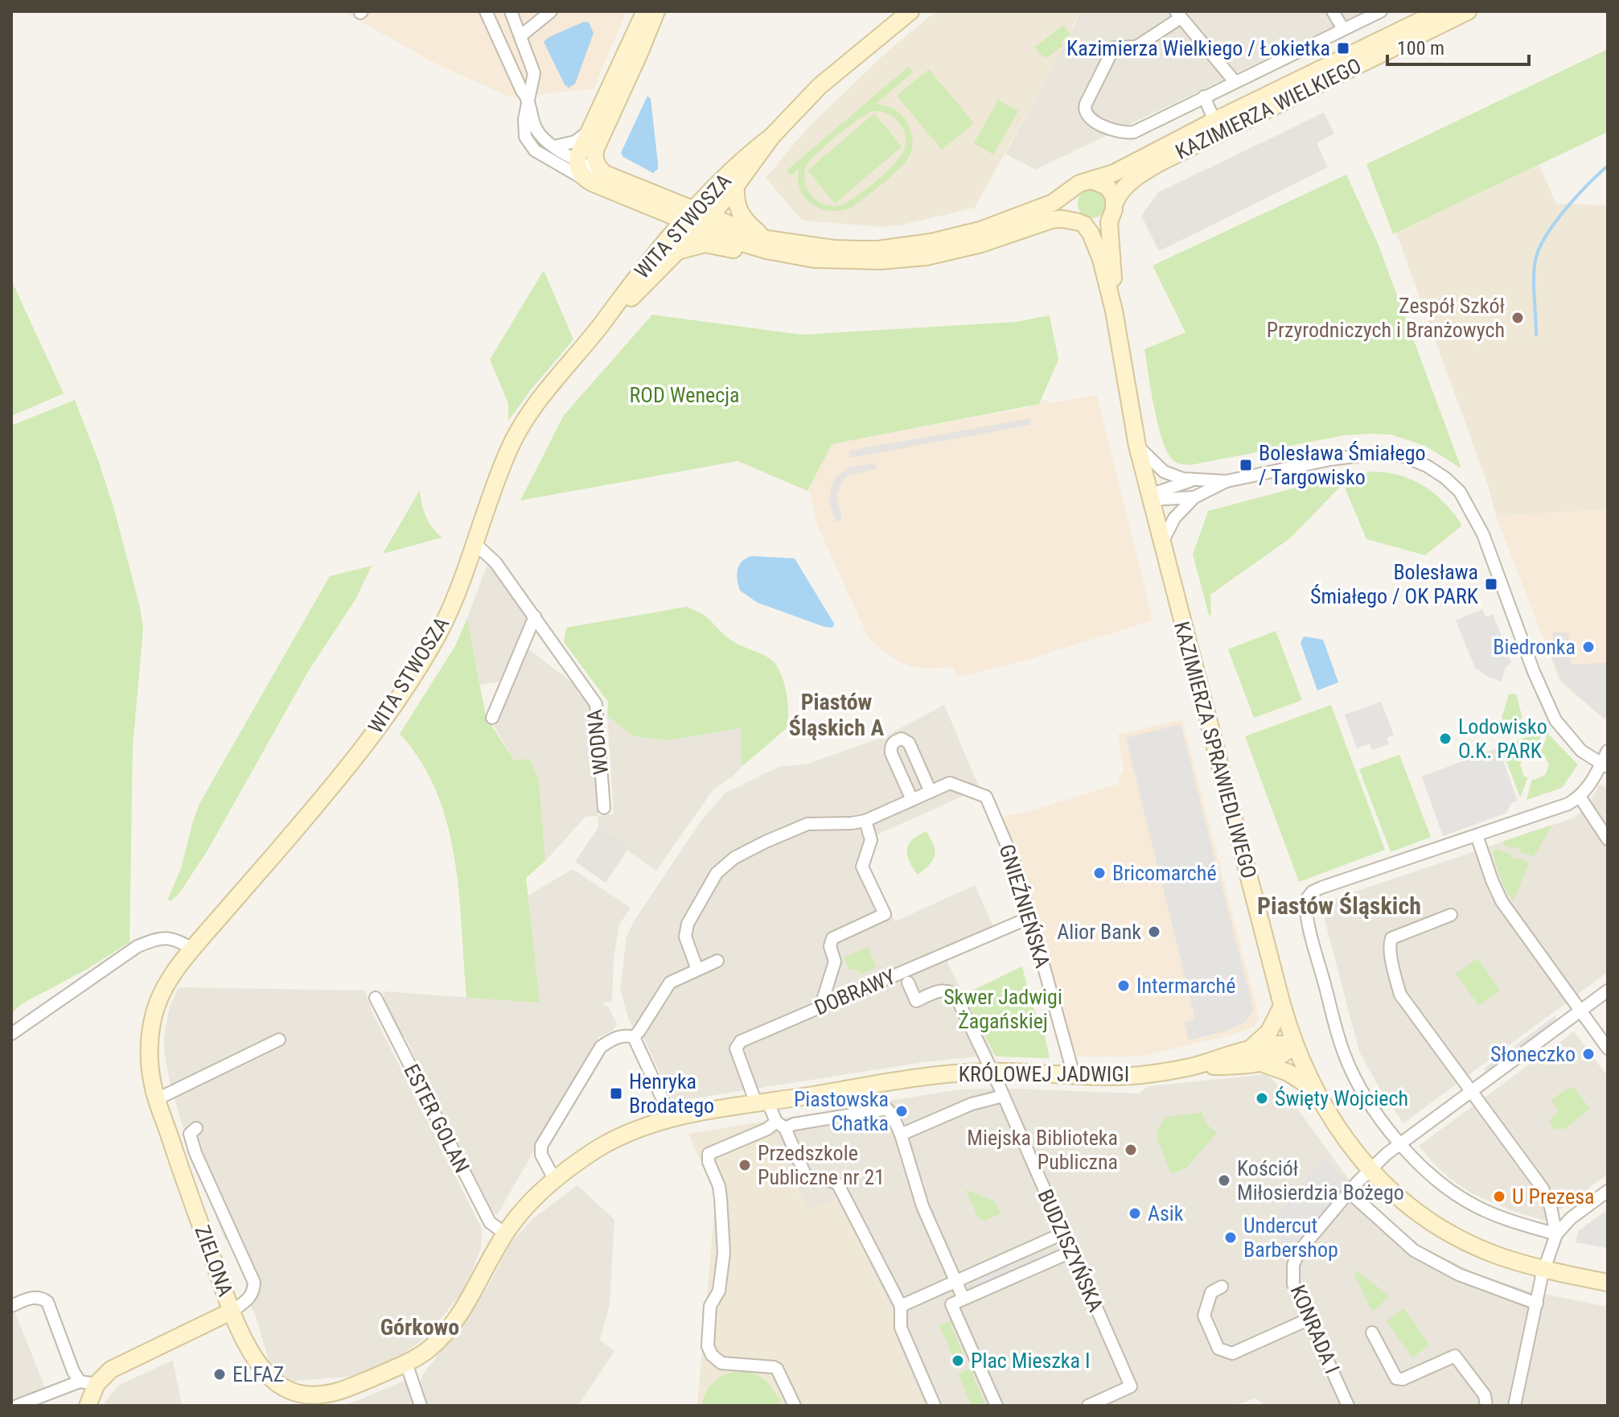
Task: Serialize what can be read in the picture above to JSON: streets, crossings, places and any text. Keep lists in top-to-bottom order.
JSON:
{
  "streets": {
    "street": [
      "KAZIMIERZA WIELKIEGO",
      "WITA STWOSZA",
      "WODNA",
      "KAZIMIERZA SPRAWIEDLIWEGO",
      "GNIEŹNIEŃSKA",
      "DOBRAWY",
      "KRÓLOWEJ JADWIGI",
      "ESTER GOLAN",
      "BUDZISZYŃSKA",
      "ZIELONA",
      "KONRADA I"
    ]
  },
  "crossings": [
    ["KAZIMIERZA WIELKIEGO", "KAZIMIERZA SPRAWIEDLIWEGO"],
    ["WITA STWOSZA", "WODNA"],
    ["WITA STWOSZA", "ZIELONA"],
    ["KAZIMIERZA SPRAWIEDLIWEGO", "KRÓLOWEJ JADWIGI"],
    ["KAZIMIERZA SPRAWIEDLIWEGO", "KONRADA I"],
    ["GNIEŹNIEŃSKA", "DOBRAWY"],
    ["GNIEŹNIEŃSKA", "KRÓLOWEJ JADWIGI"],
    ["DOBRAWY", "KRÓLOWEJ JADWIGI"],
    ["KRÓLOWEJ JADWIGI", "ESTER GOLAN"],
    ["KRÓLOWEJ JADWIGI", "BUDZISZYŃSKA"],
    ["KRÓLOWEJ JADWIGI", "ZIELONA"],
    ["ESTER GOLAN", "ZIELONA"]
  ],
  "districts": ["Piastów Śląskich A", "Piastów Śląskich", "Górkowo"],
  "parks": ["ROD Wenecja", "Skwer Jadwigi Żagańskiej"],
  "places": {
    "transit": [
      "Kazimierza Wielkiego / Łokietka",
      "Bolesława Śmiałego / Targowisko",
      "Bolesława Śmiałego / OK PARK",
      "Henryka Brodatego"
    ],
    "other": [
      "Zespół Szkół Przyrodniczych i Branżowych",
      "Biedronka",
      "Lodowisko O.K. PARK",
      "Bricomarché",
      "Alior Bank",
      "Intermarché",
      "Słoneczko",
      "Święty Wojciech",
      "Piastowska Chatka",
      "Miejska Biblioteka Publiczna",
      "Przedszkole Publiczne nr 21",
      "Kościół Miłosierdzia Bożego",
      "U Prezesa",
      "Asik",
      "Undercut Barbershop",
      "Plac Mieszka I",
      "ELFAZ"
    ]
  },
  "scale_bar": "100 m"
}
